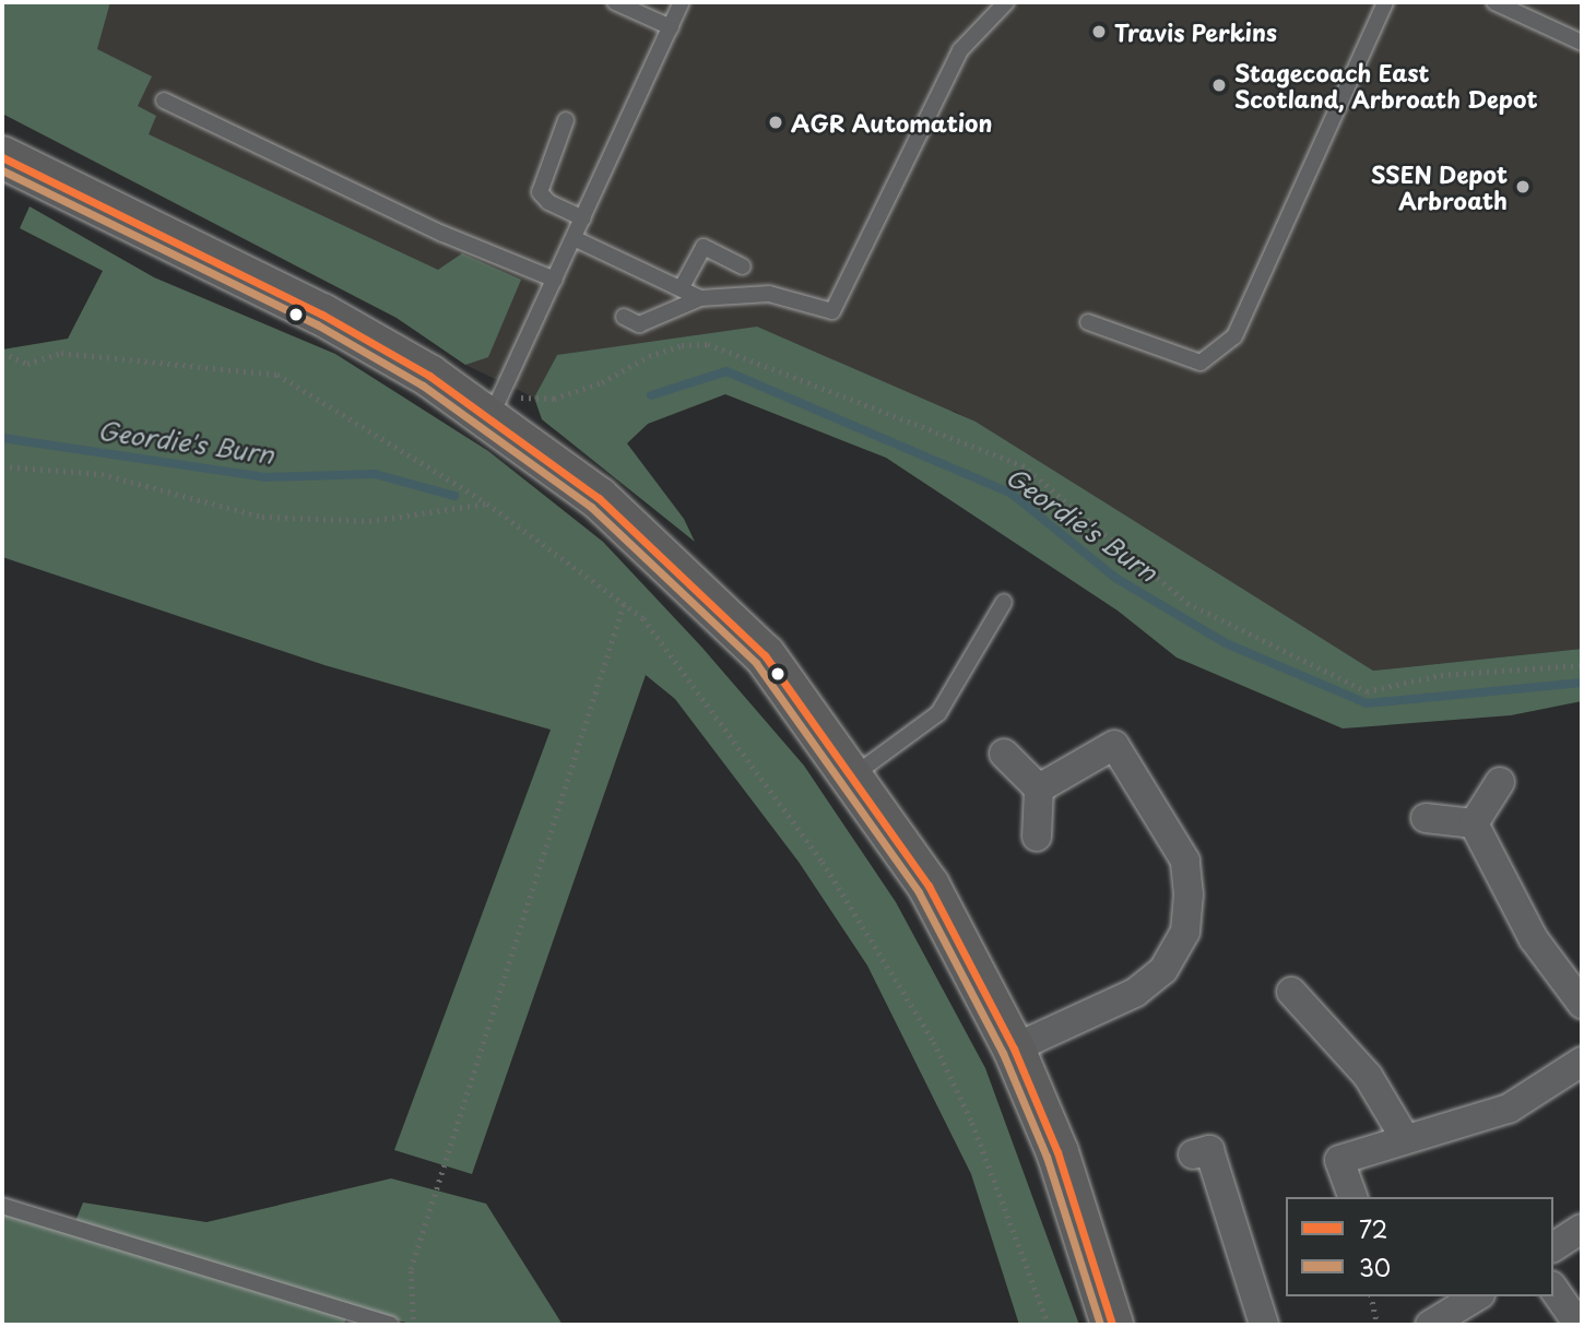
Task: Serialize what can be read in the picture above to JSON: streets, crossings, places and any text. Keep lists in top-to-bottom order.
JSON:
{
  "water": ["Geordie's Burn"],
  "places": [
    "Travis Perkins",
    "Stagecoach East Scotland, Arbroath Depot",
    "AGR Automation",
    "SSEN Depot Arbroath"
  ],
  "lines": ["transit line 72", "transit line 30"],
  "legend": ["72", "30"]
}
